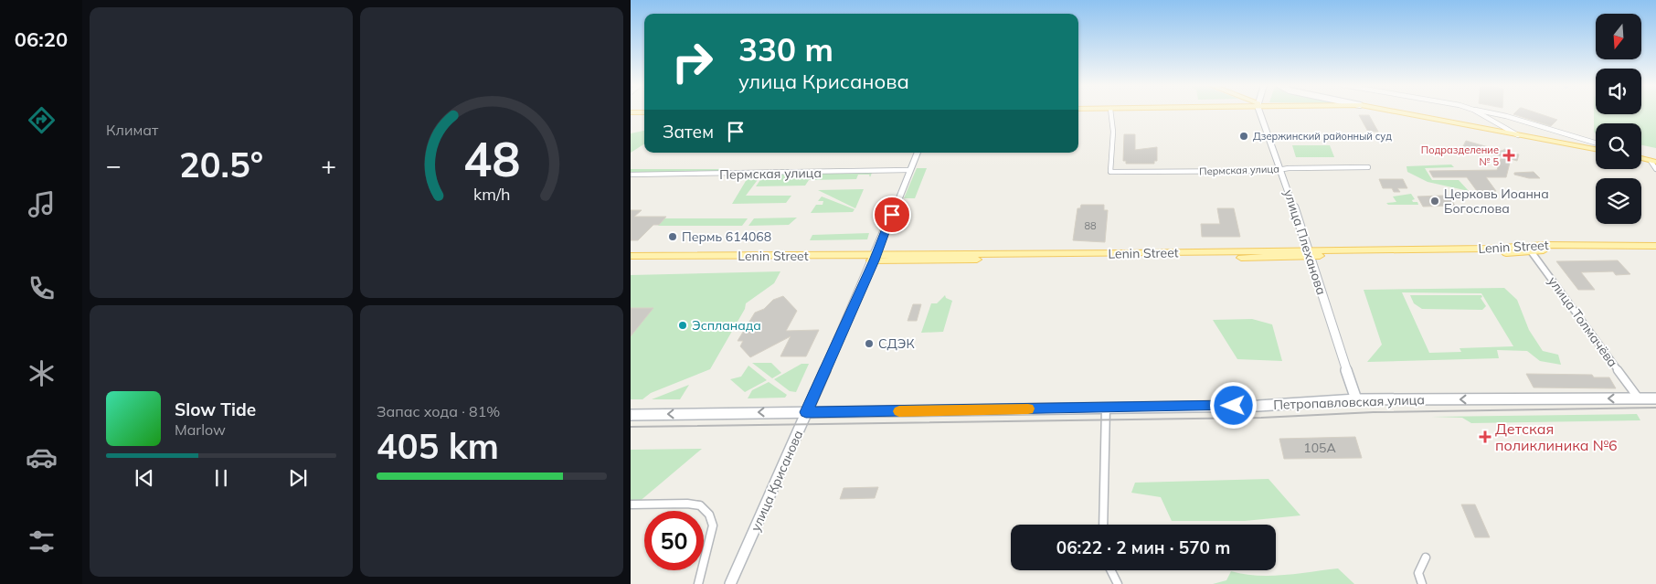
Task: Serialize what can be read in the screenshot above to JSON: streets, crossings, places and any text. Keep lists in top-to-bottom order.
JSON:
{
  "streets": {
    "main road": [
      "улица Плеханова",
      "Lenin Street",
      "Петропавловская улица",
      "улица Крисанова"
    ],
    "street": ["Пермская улица", "улица Толмачёва"]
  },
  "crossings": [
    ["Пермская улица", "улица Плеханова"],
    ["Пермская улица", "улица Крисанова"],
    ["улица Плеханова", "Lenin Street"],
    ["улица Плеханова", "Петропавловская улица"],
    ["Lenin Street", "улица Толмачёва"],
    ["Lenin Street", "улица Крисанова"],
    ["улица Толмачёва", "Петропавловская улица"],
    ["Петропавловская улица", "улица Крисанова"]
  ],
  "one_way": ["Петропавловская улица"],
  "places": {
    "other": [
      "Дзержинский районный суд",
      "Церковь Иоанна Богослова",
      "Пермь 614068",
      "Эспланада",
      "СДЭК"
    ],
    "health": ["Подразделение № 5", "Детская поликлиника №6"]
  },
  "house_numbers": ["88", "105А"],
  "north": "bottom",
  "page": {
    "tabs": "06:20",
    "tile": [
      "Климат",
      ["Запас хода · 81%", "405 km"]
    ],
    "turn": ["330 m", "улица Крисанова"],
    "then": "Затем",
    "heat": ["−", "20.5°", "+"],
    "song": ["Slow Tide", "Marlow"],
    "limit": "50",
    "trip": "06:22 · 2 мин · 570 m",
    "gauge": ["48", "km/h"]
  }
}
